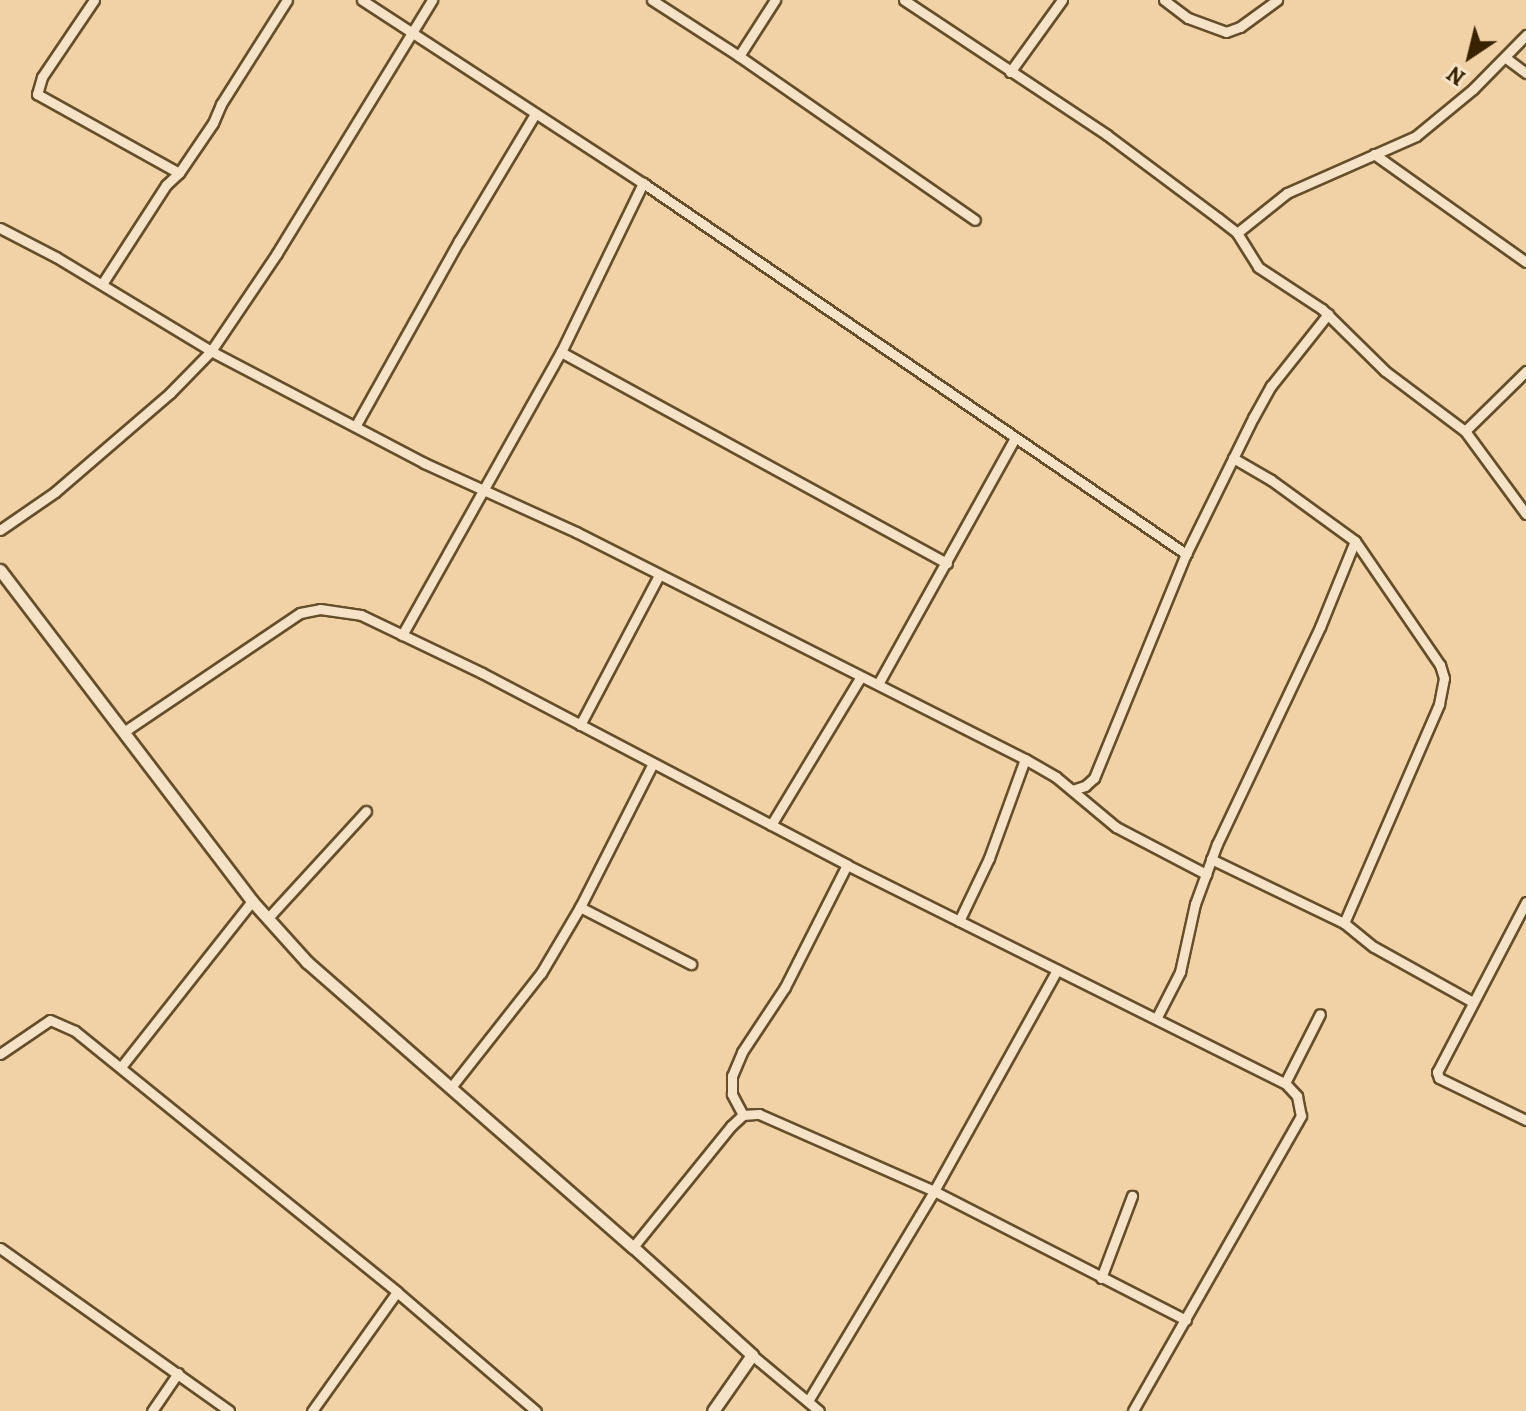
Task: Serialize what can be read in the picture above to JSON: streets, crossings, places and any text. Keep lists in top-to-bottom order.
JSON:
{
  "north": "bottom left"
}
